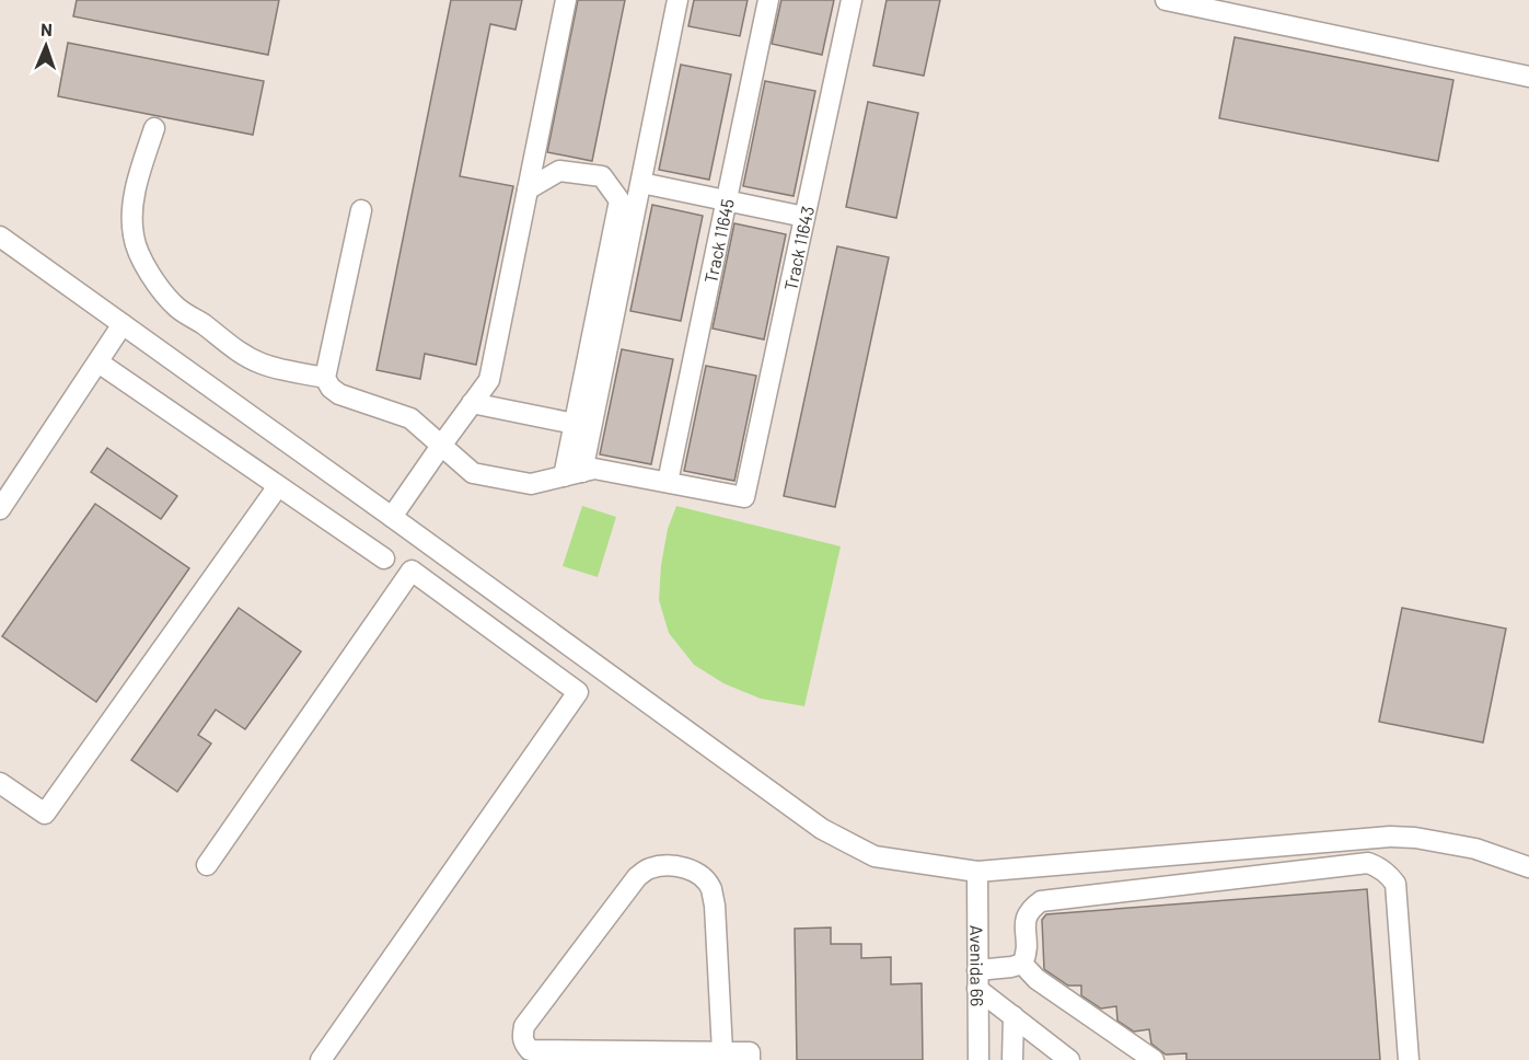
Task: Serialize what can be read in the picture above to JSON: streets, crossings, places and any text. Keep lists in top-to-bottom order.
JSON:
{
  "streets": {
    "street": ["Track 11645", "Track 11643", "Avenida 66"]
  },
  "crossings": [
    ["Track 11645", "Track 11643"]
  ],
  "north": "top"
}
